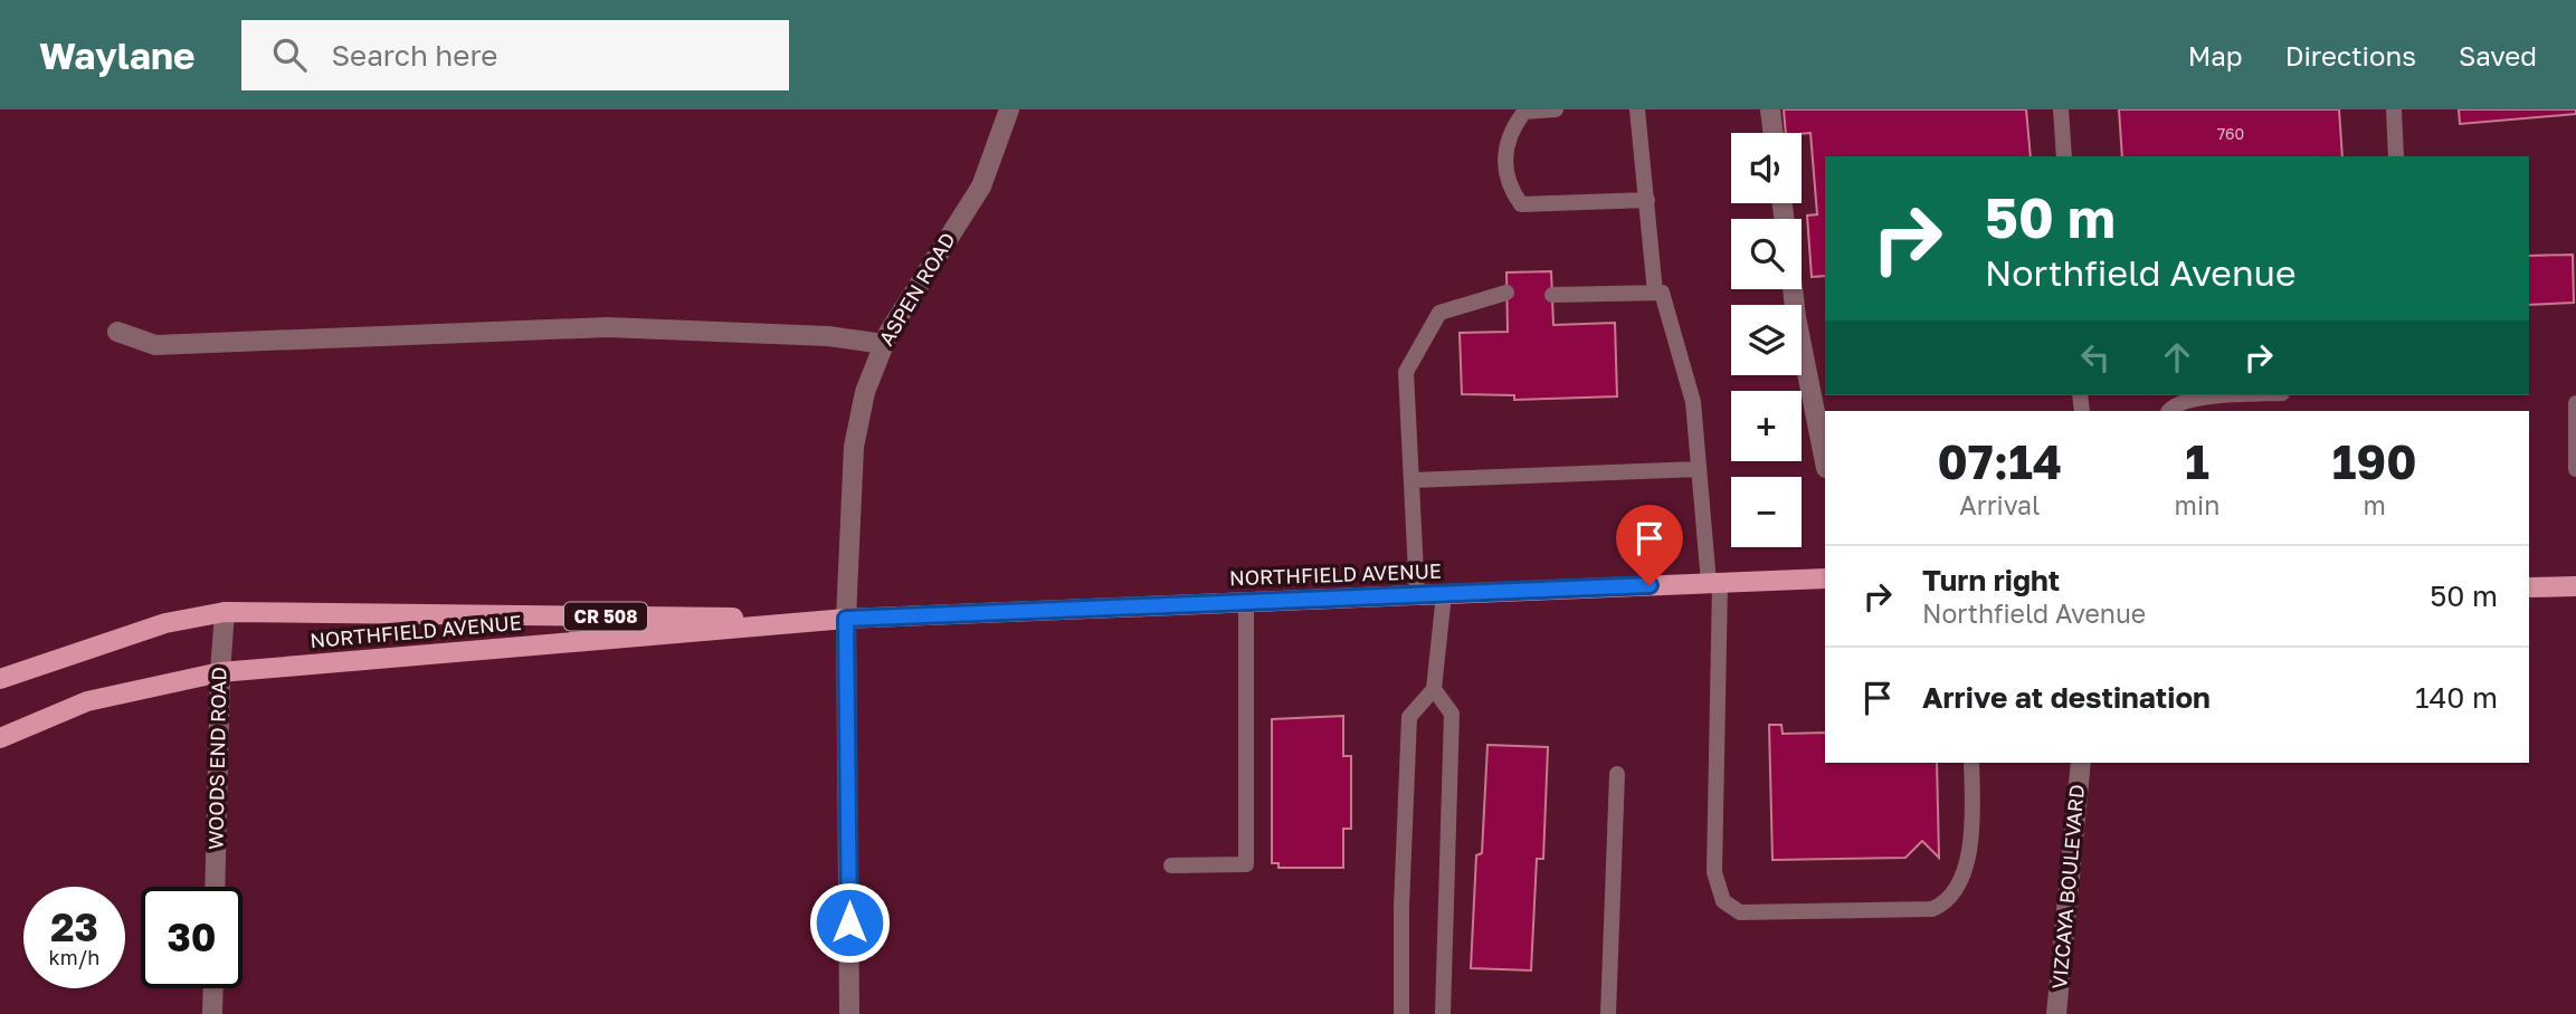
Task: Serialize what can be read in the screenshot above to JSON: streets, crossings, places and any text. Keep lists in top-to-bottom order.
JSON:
{
  "streets": {
    "main road": ["NORTHFIELD AVENUE", "CR 508"],
    "street": ["ASPEN ROAD", "WOODS END ROAD", "VIZCAYA BOULEVARD"]
  },
  "crossings": [
    ["ASPEN ROAD", "NORTHFIELD AVENUE"],
    ["NORTHFIELD AVENUE", "WOODS END ROAD"]
  ],
  "house_numbers": ["760"],
  "page": {
    "header": "Waylane",
    "search": "Search here",
    "nav": ["Map", "Directions", "Saved"],
    "map_buttons": ["+", "−"],
    "turn": ["50 m", "Northfield Avenue"],
    "eta": [
      "07:14",
      "Arrival",
      "1",
      "min",
      "190",
      "m"
    ],
    "list": [
      {
        "name": "Turn right",
        "note": "Northfield Avenue",
        "value": "50 m"
      },
      {
        "name": "Arrive at destination",
        "value": "140 m"
      }
    ],
    "speed": "23 km/h",
    "limit": "30"
  }
}
